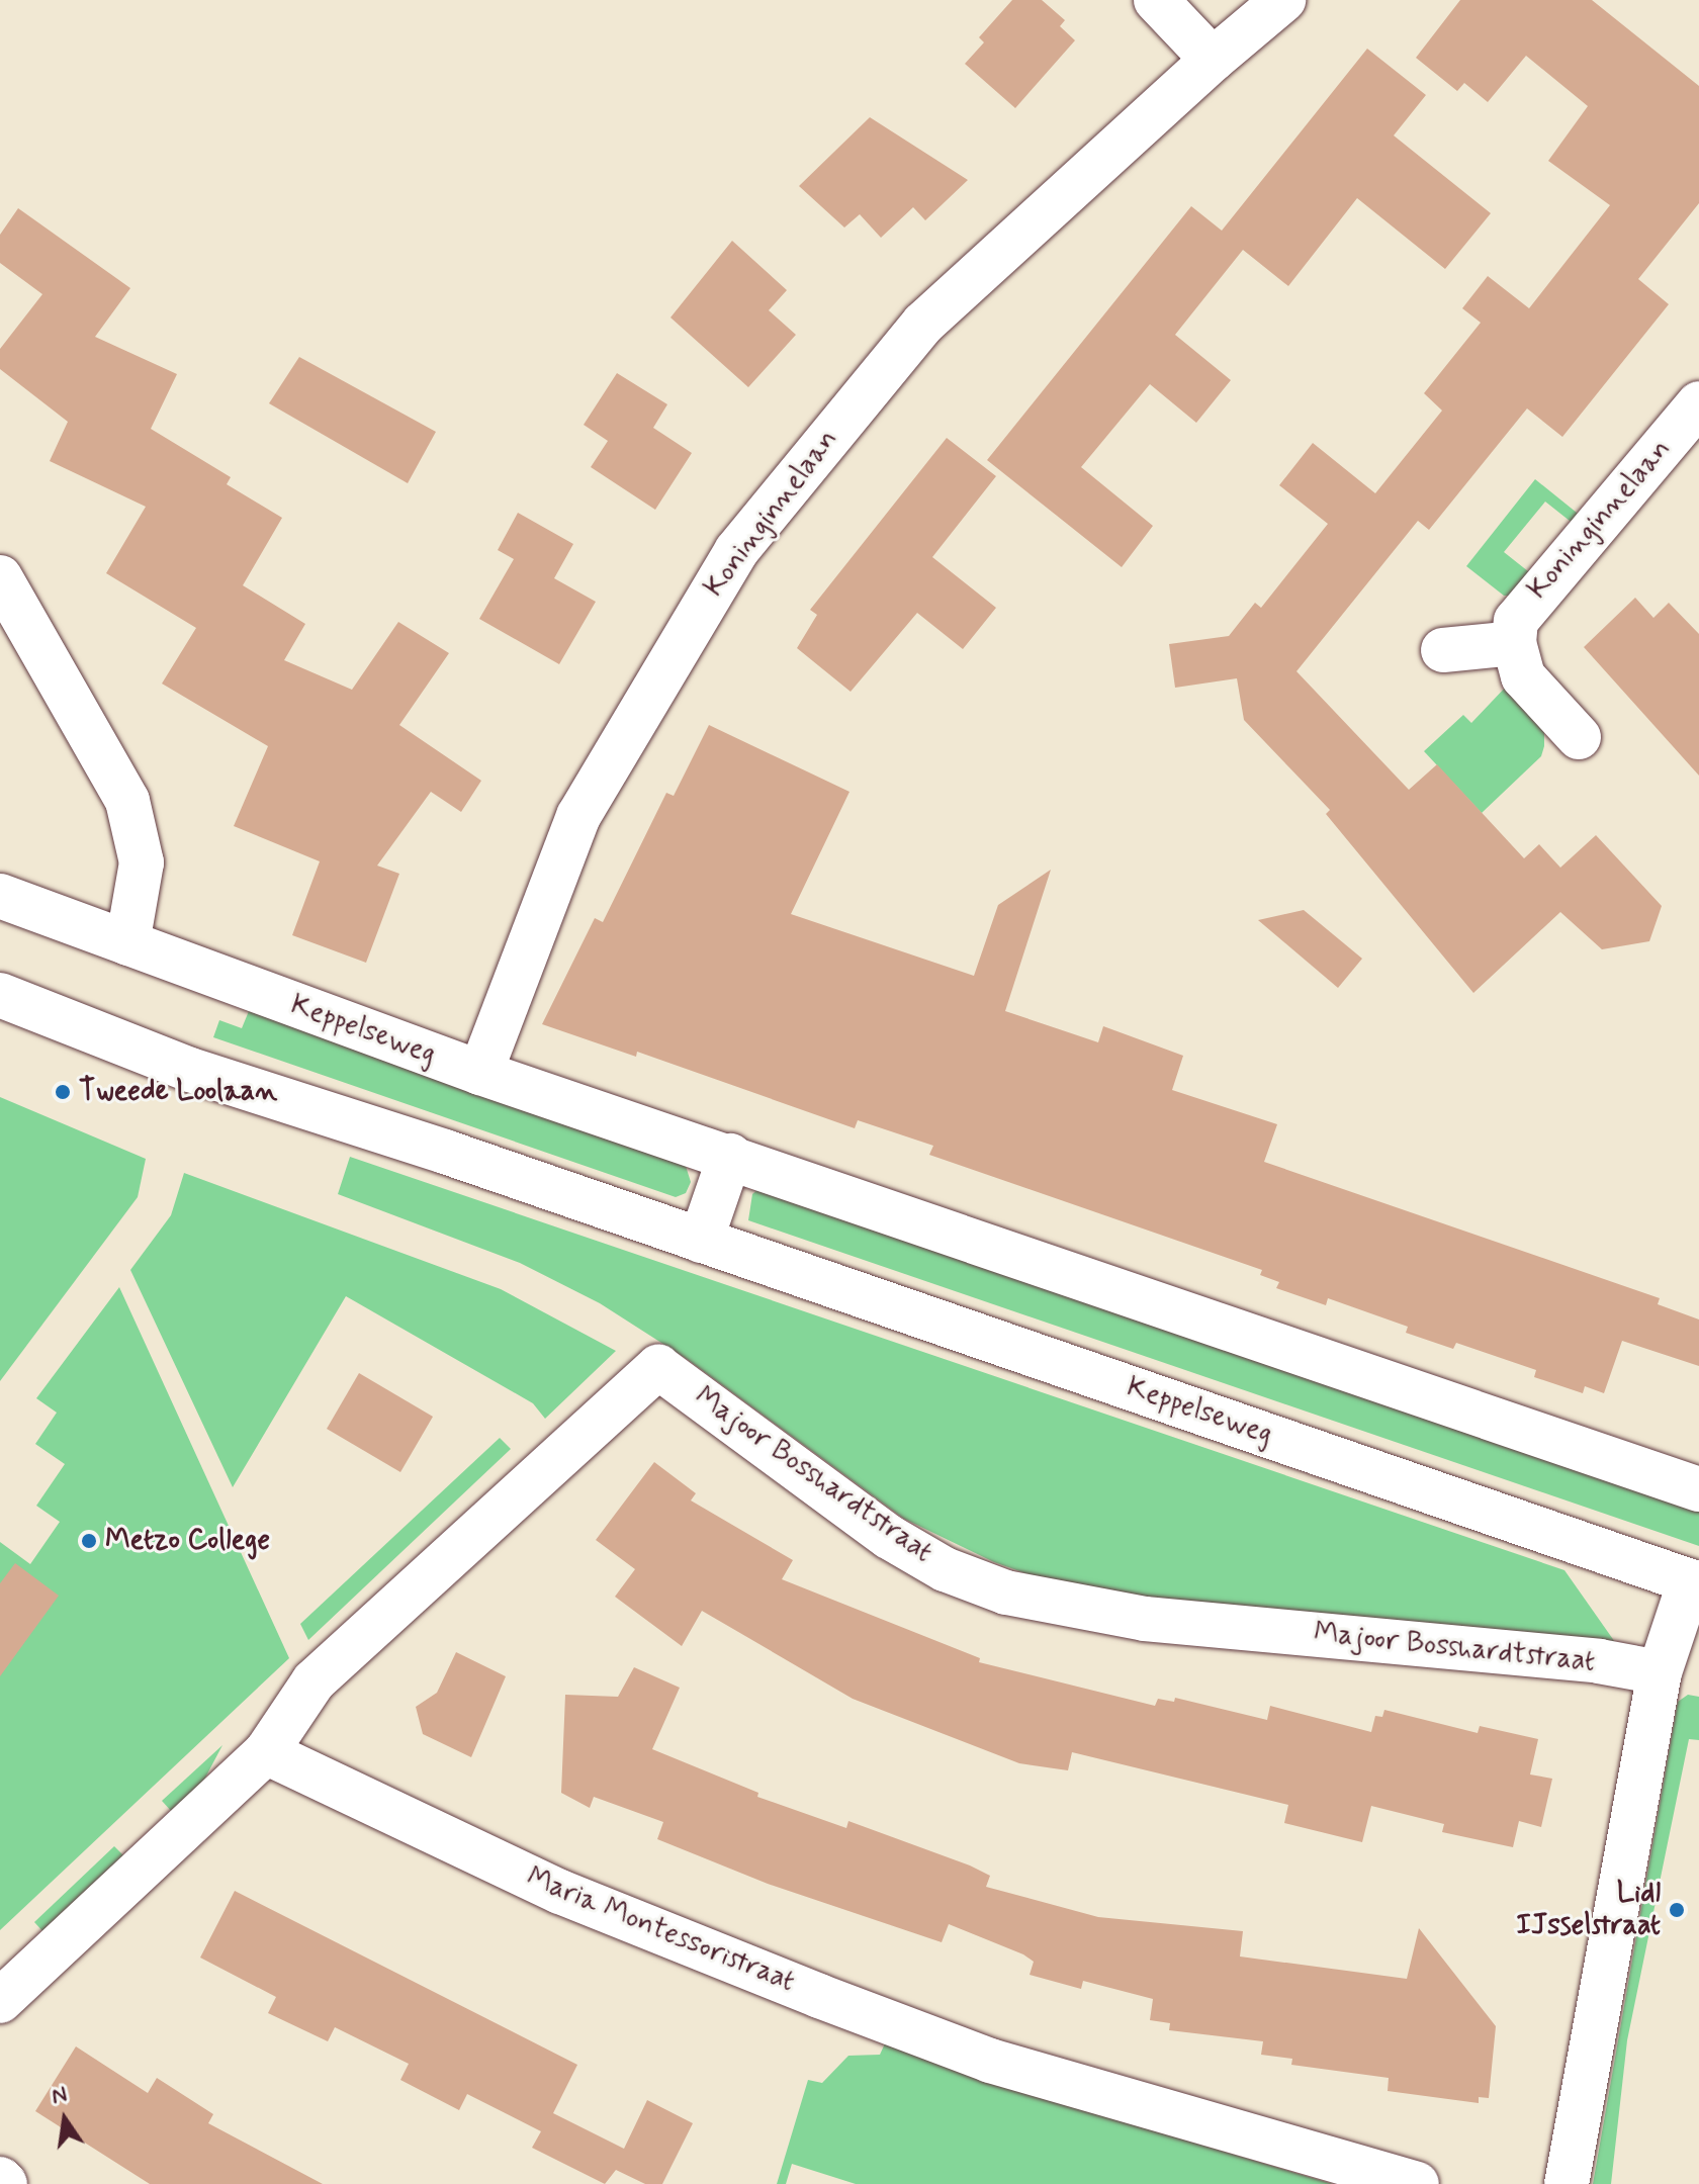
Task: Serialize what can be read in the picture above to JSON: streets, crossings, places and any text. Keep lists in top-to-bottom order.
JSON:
{
  "streets": {
    "street": [
      "Koninginnelaan",
      "Keppelseweg",
      "Majoor Bosshardtstraat",
      "Maria Montessoristraat"
    ]
  },
  "crossings": [
    ["Koninginnelaan", "Keppelseweg"],
    ["Majoor Bosshardtstraat", "Maria Montessoristraat"]
  ],
  "places": ["Tweede Loolaan", "Metzo College", "Lidl IJsselstraat"],
  "north": "top"
}
